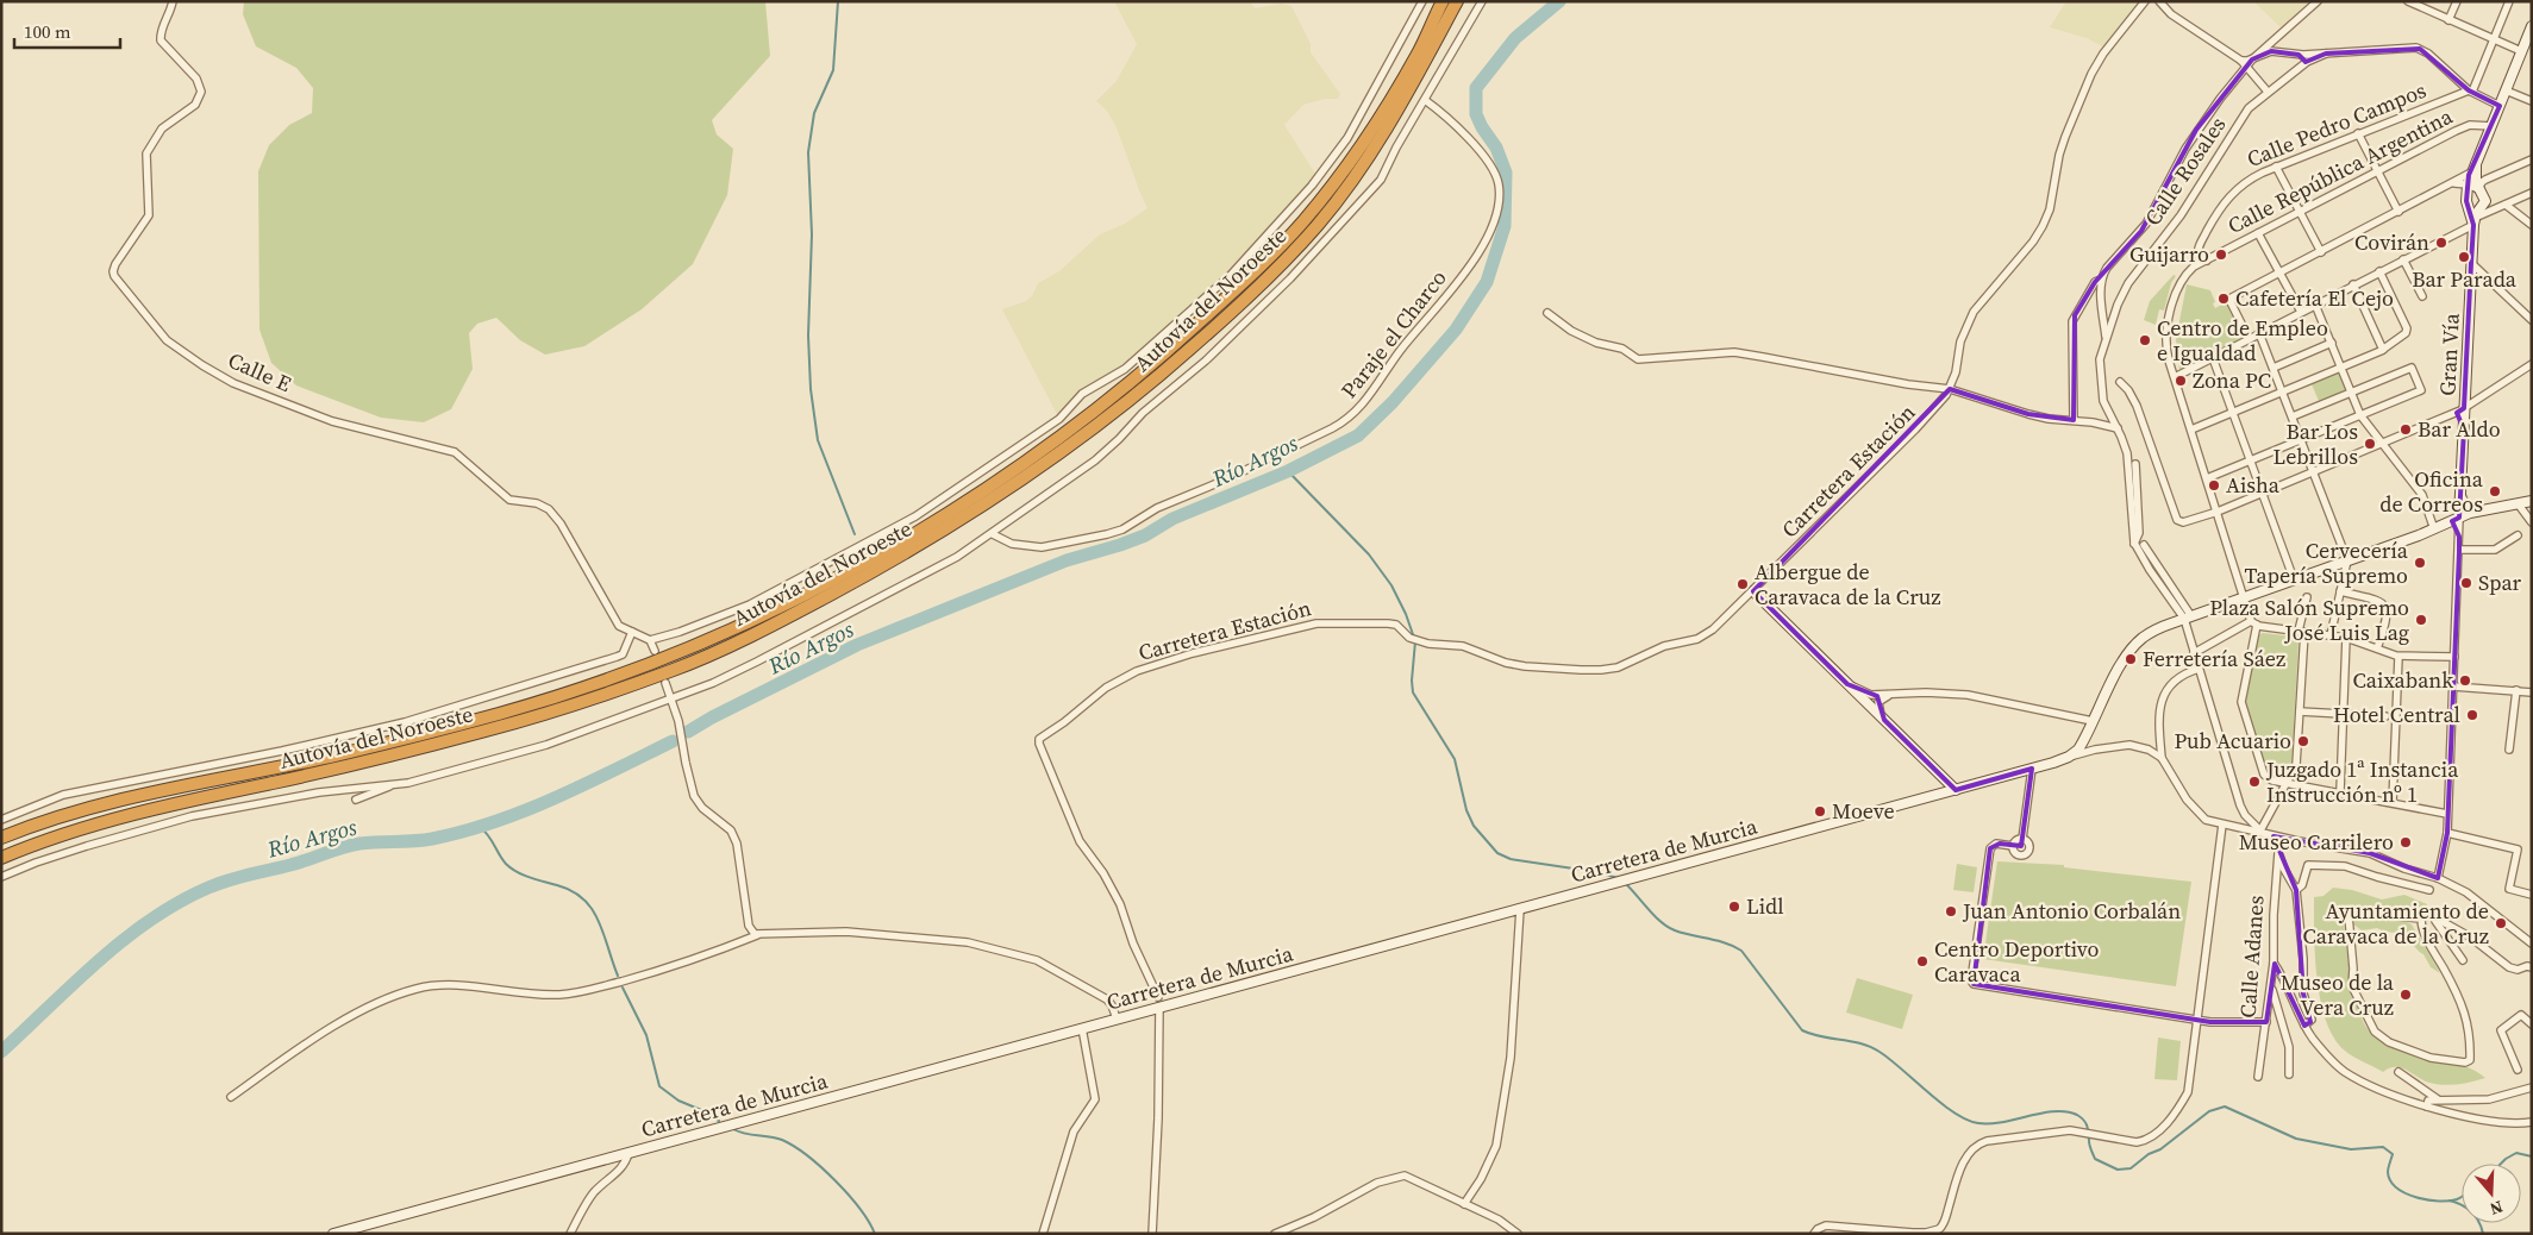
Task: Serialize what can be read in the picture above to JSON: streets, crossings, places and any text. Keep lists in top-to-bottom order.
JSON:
{
  "streets": {
    "highway": ["Autovía del Noroeste"],
    "main road": ["Gran Vía", "Carretera de Murcia"],
    "street": [
      "Calle Pedro Campos",
      "Calle Rosales",
      "Calle República Argentina",
      "Paraje el Charco",
      "Calle E",
      "Carretera Estación",
      "Calle Adanes"
    ]
  },
  "crossings": [
    ["Calle Pedro Campos", "Calle República Argentina"],
    ["Carretera Estación", "Carretera de Murcia"]
  ],
  "water": ["Río Argos"],
  "places": [
    "Covirán",
    "Guijarro",
    "Bar Parada",
    "Cafetería El Cejo",
    "Centro de Empleo e Igualdad",
    "Zona PC",
    "Bar Aldo",
    "Bar Los Lebrillos",
    "Aisha",
    "Oficina de Correos",
    "Cervecería Tapería Supremo",
    "Spar",
    "Albergue de Caravaca de la Cruz",
    "Plaza Salón Supremo José Luis Lag",
    "Ferretería Sáez",
    "Caixabank",
    "Hotel Central",
    "Pub Acuario",
    "Juzgado 1ª Instancia Instrucción nº 1",
    "Moeve",
    "Museo Carrilero",
    "Lidl",
    "Juan Antonio Corbalán",
    "Ayuntamiento de Caravaca de la Cruz",
    "Centro Deportivo Caravaca",
    "Museo de la Vera Cruz"
  ],
  "scale_bar": "100 m",
  "north": "bottom"
}
